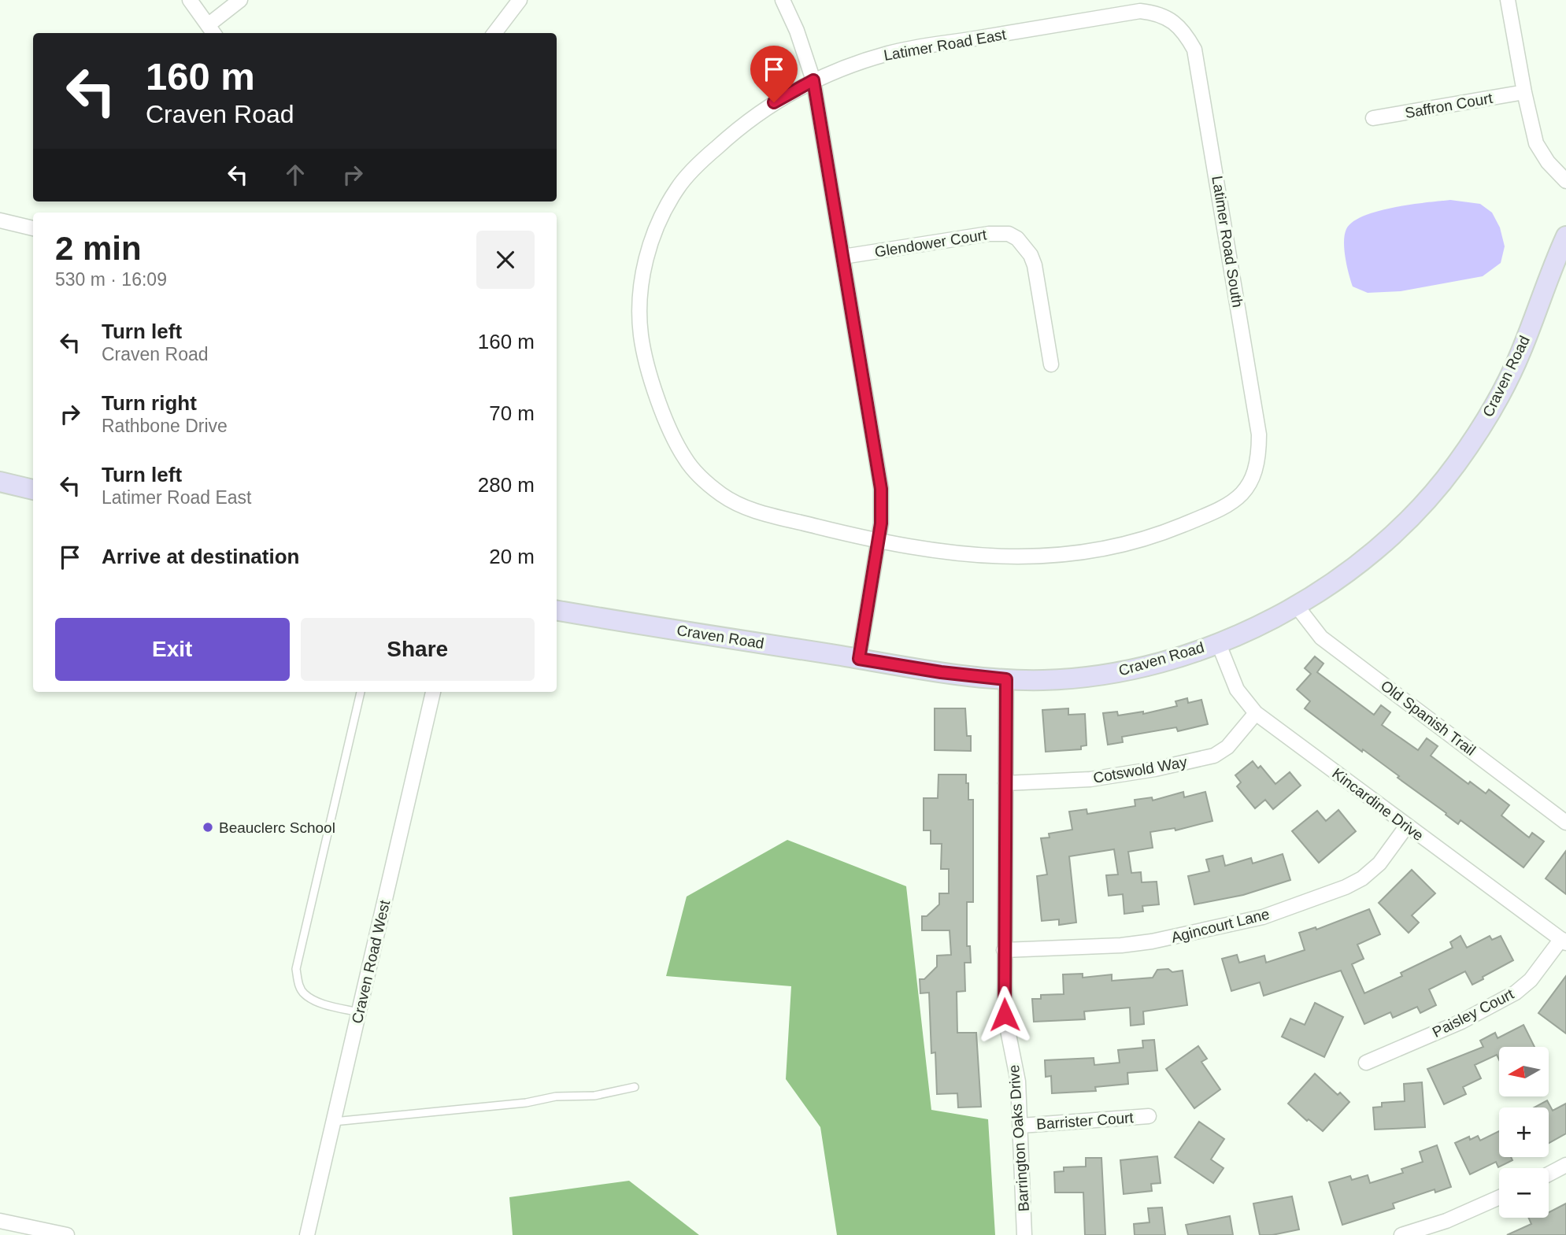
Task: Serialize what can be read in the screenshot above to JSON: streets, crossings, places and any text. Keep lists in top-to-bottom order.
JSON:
{
  "streets": {
    "street": [
      "Latimer Road East",
      "Saffron Court",
      "Latimer Road South",
      "Glendower Court",
      "Craven Road",
      "Old Spanish Trail",
      "Cotswold Way",
      "Kincardine Drive",
      "Agincourt Lane",
      "Craven Road West",
      "Paisley Court",
      "Barrister Court",
      "Barrington Oaks Drive"
    ]
  },
  "crossings": [
    ["Latimer Road East", "Latimer Road South"],
    ["Craven Road", "Old Spanish Trail"],
    ["Craven Road", "Kincardine Drive"],
    ["Craven Road", "Barrington Oaks Drive"],
    ["Cotswold Way", "Kincardine Drive"],
    ["Cotswold Way", "Barrington Oaks Drive"],
    ["Kincardine Drive", "Agincourt Lane"],
    ["Kincardine Drive", "Paisley Court"],
    ["Agincourt Lane", "Barrington Oaks Drive"],
    ["Barrister Court", "Barrington Oaks Drive"]
  ],
  "places": ["Beauclerc School"],
  "north": "left",
  "page": {
    "turn": ["160 m", "Craven Road"],
    "heading": ["2 min", "530 m · 16:09"],
    "list": [
      {
        "name": "Turn left",
        "note": "Craven Road",
        "value": "160 m"
      },
      {
        "name": "Turn right",
        "note": "Rathbone Drive",
        "value": "70 m"
      },
      {
        "name": "Turn left",
        "note": "Latimer Road East",
        "value": "280 m"
      },
      {
        "name": "Arrive at destination",
        "value": "20 m"
      }
    ],
    "buttons": ["Exit", "Share"],
    "map_buttons": ["+", "−"]
  }
}
